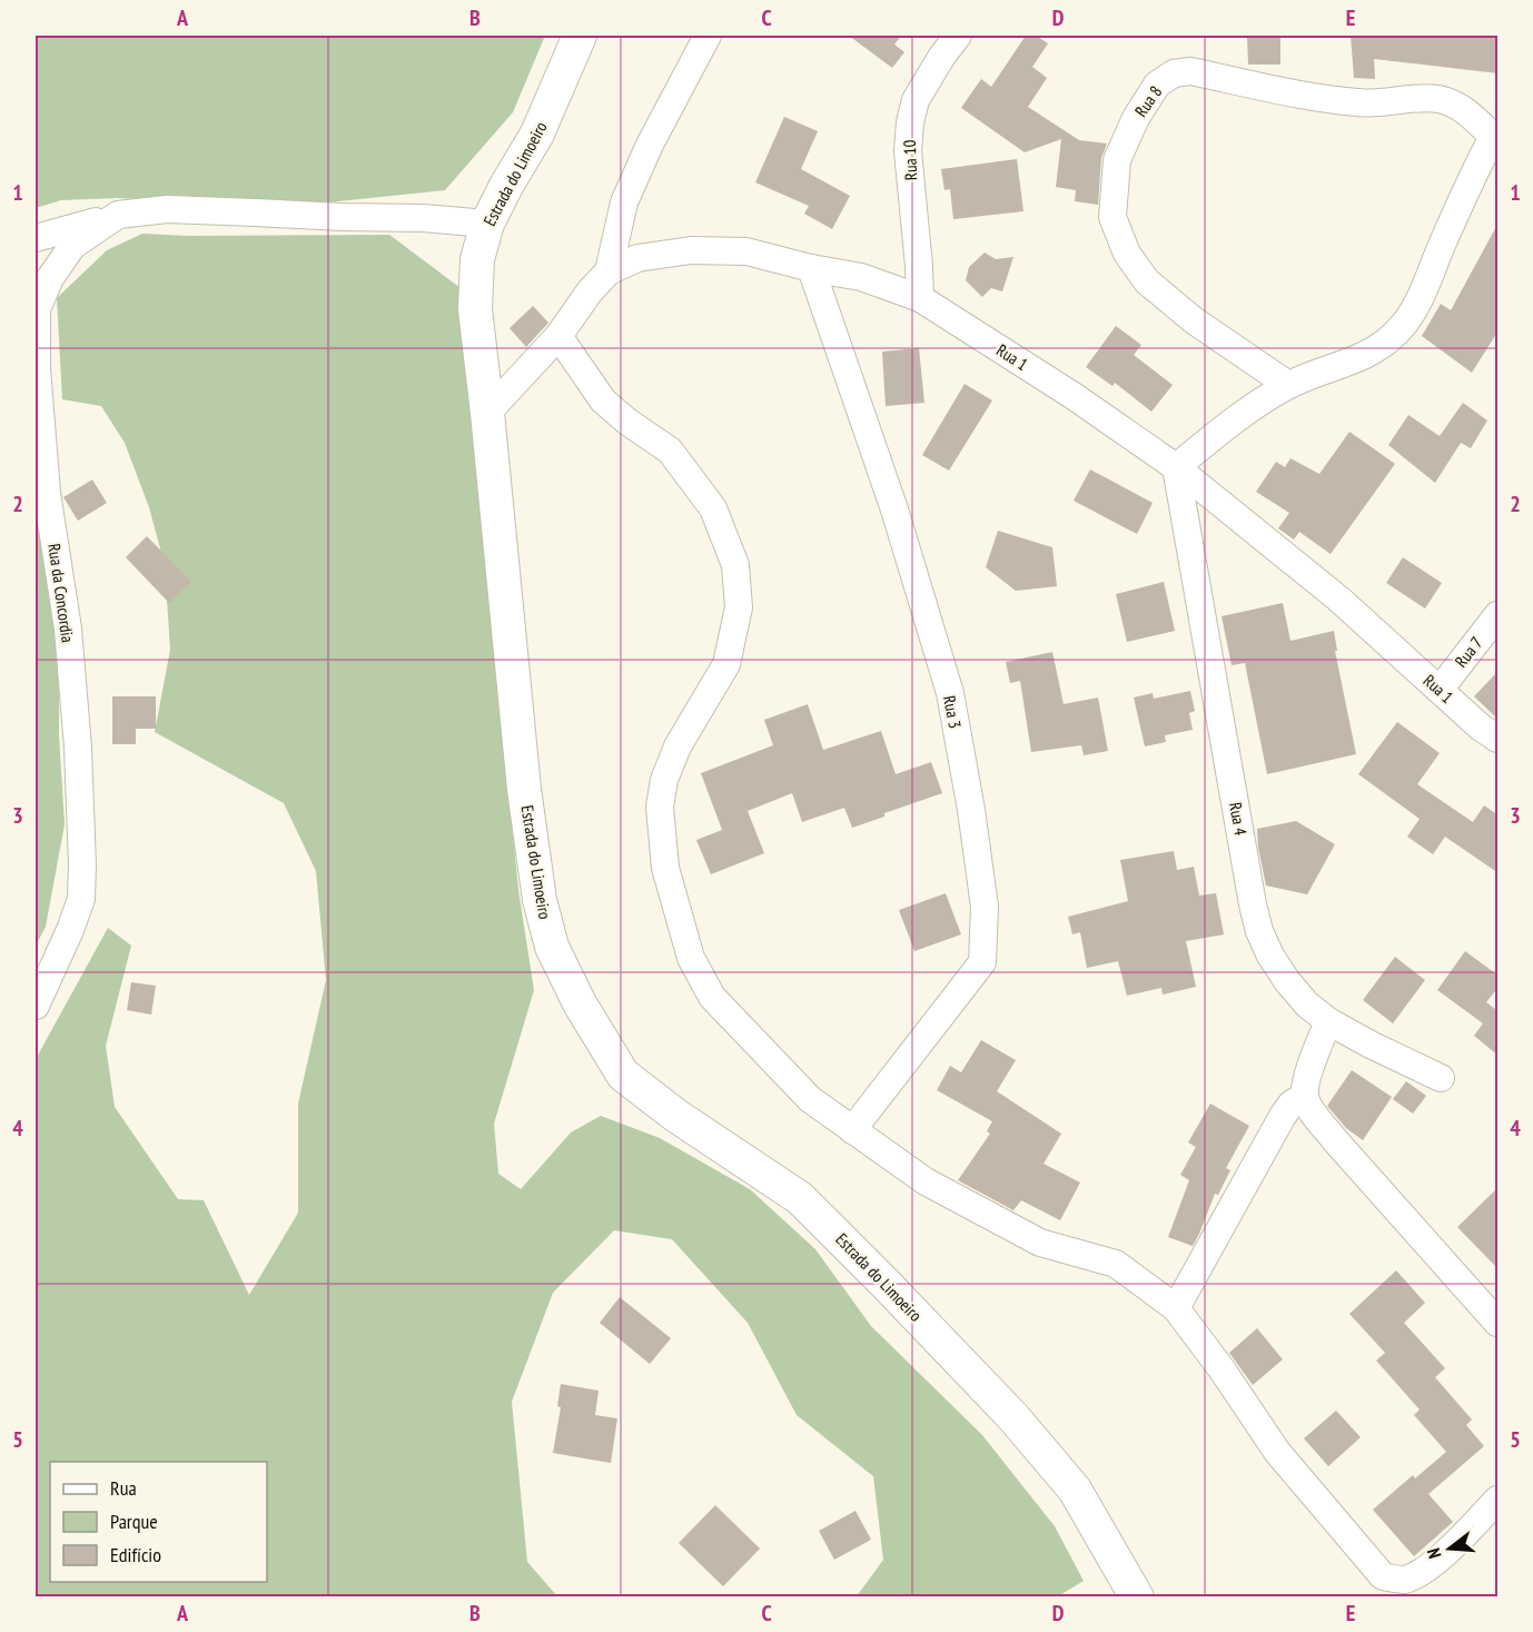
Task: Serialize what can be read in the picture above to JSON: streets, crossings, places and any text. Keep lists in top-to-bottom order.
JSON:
{
  "streets": {
    "street": [
      "Rua 8",
      "Rua 10",
      "Estrada do Limoeiro",
      "Rua 1",
      "Rua da Concordia",
      "Rua 7",
      "Rua 3",
      "Rua 4"
    ]
  },
  "crossings": [
    ["Rua 8", "Rua 1"],
    ["Rua 8", "Rua 4"],
    ["Rua 10", "Rua 1"],
    ["Estrada do Limoeiro", "Rua 1"],
    ["Estrada do Limoeiro", "Rua da Concordia"],
    ["Rua 1", "Rua 7"],
    ["Rua 1", "Rua 3"],
    ["Rua 1", "Rua 4"]
  ],
  "legend": ["Rua", "Parque", "Edifício"],
  "north": "left",
  "grid": {
    "columns": [
      "A",
      "B",
      "C",
      "D",
      "E"
    ],
    "rows": [
      "1",
      "2",
      "3",
      "4",
      "5"
    ]
  }
}
